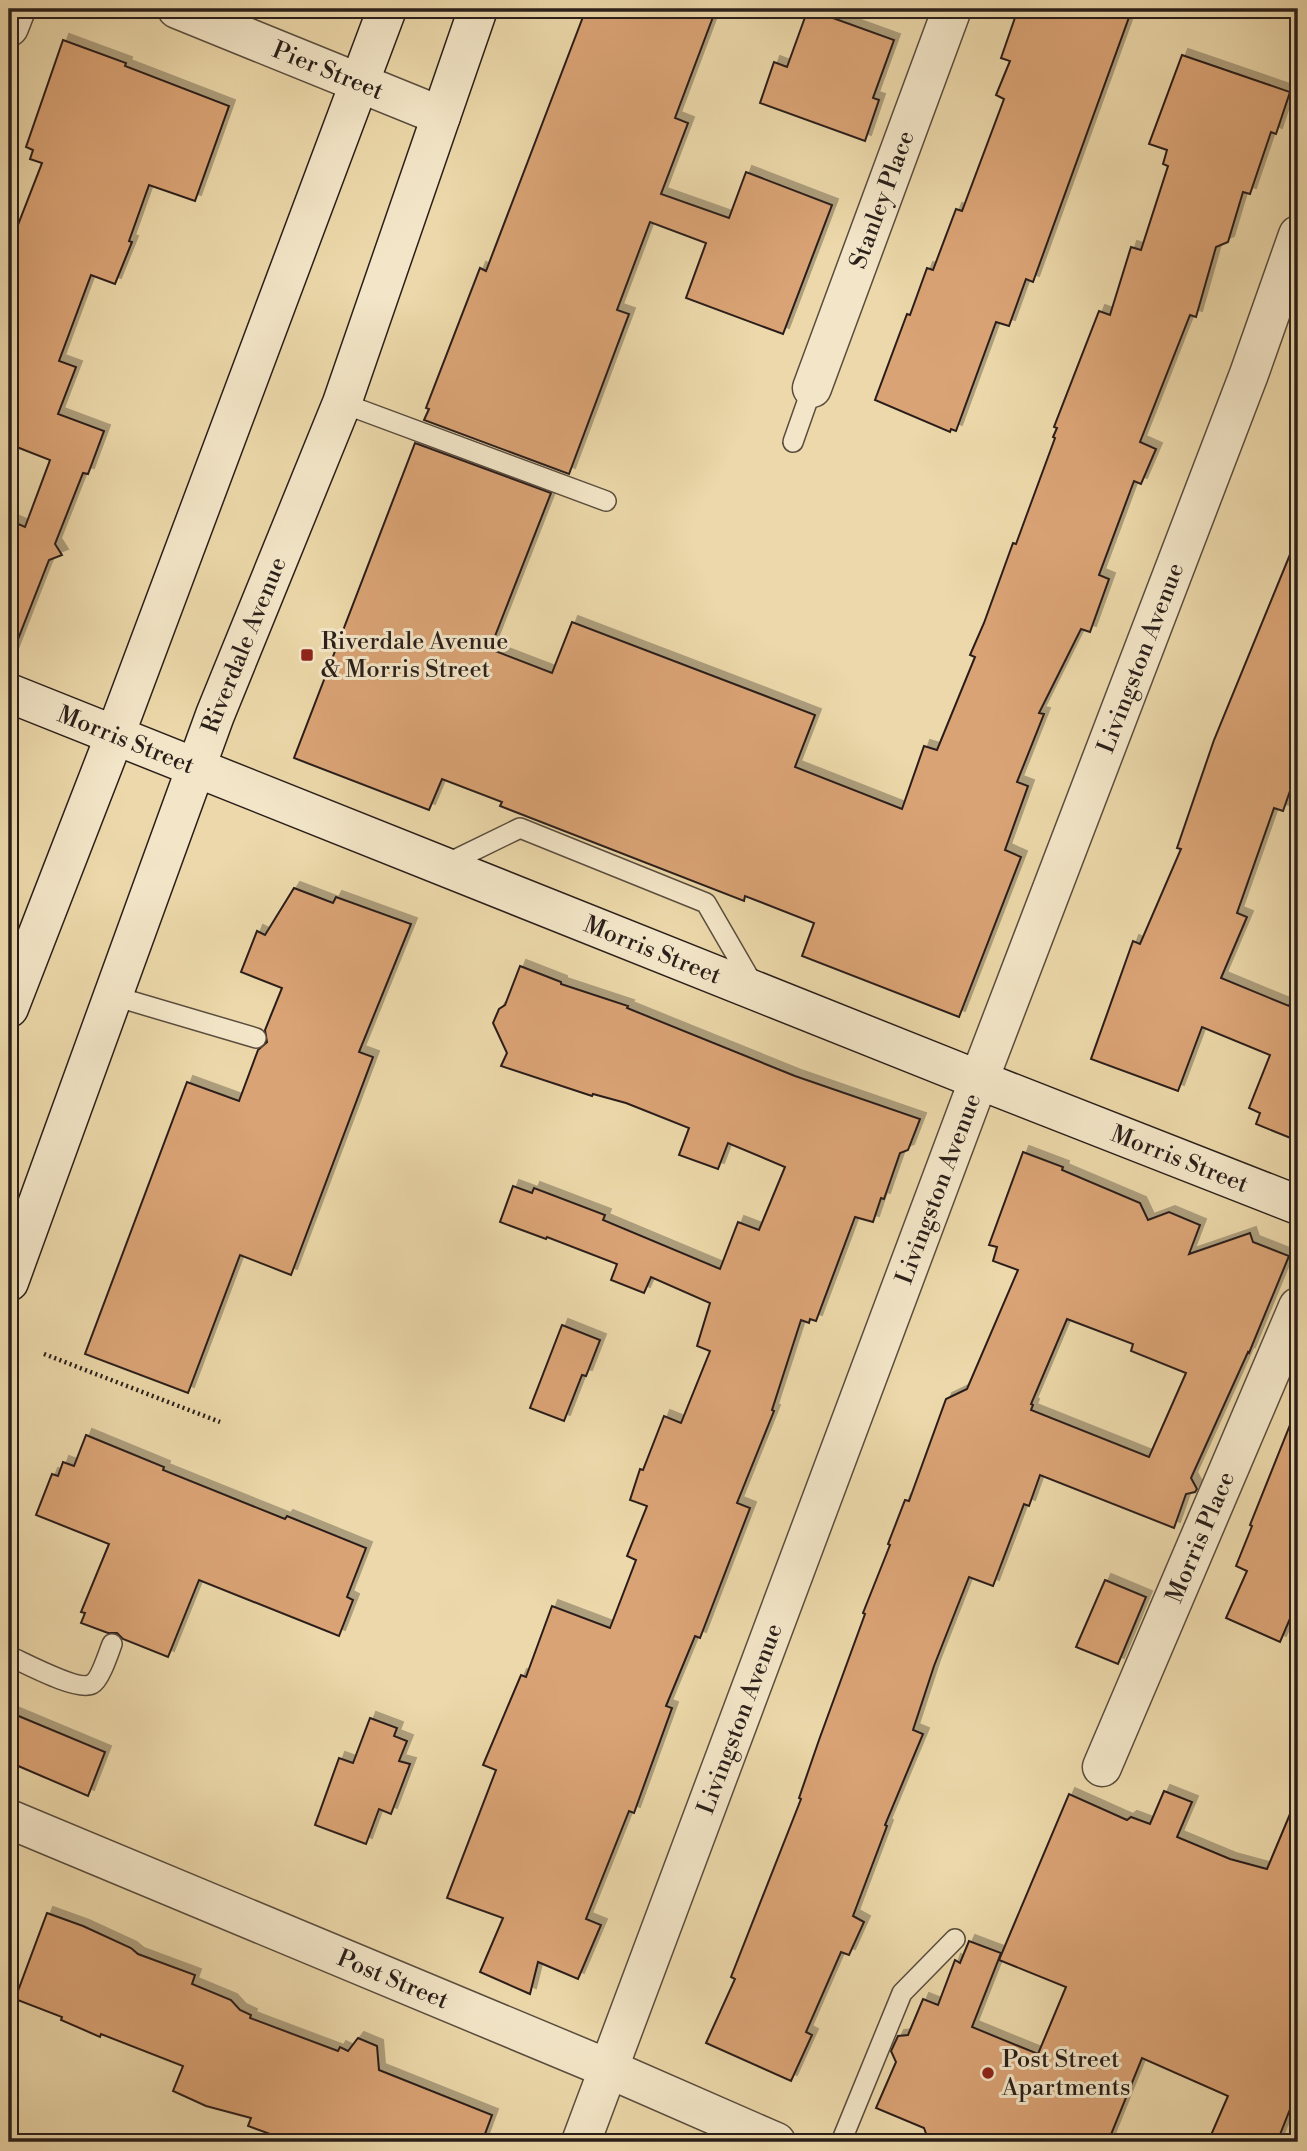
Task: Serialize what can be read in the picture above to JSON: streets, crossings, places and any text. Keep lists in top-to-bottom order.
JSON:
{
  "streets": {
    "street": [
      "Pier Street",
      "Stanley Place",
      "Riverdale Avenue",
      "Livingston Avenue",
      "Morris Street",
      "Morris Place",
      "Post Street"
    ]
  },
  "crossings": [
    ["Pier Street", "Riverdale Avenue"],
    ["Riverdale Avenue", "Morris Street"],
    ["Livingston Avenue", "Morris Street"],
    ["Livingston Avenue", "Post Street"]
  ],
  "places": {
    "transit": ["Riverdale Avenue & Morris Street"],
    "other": ["Post Street Apartments"]
  }
}
